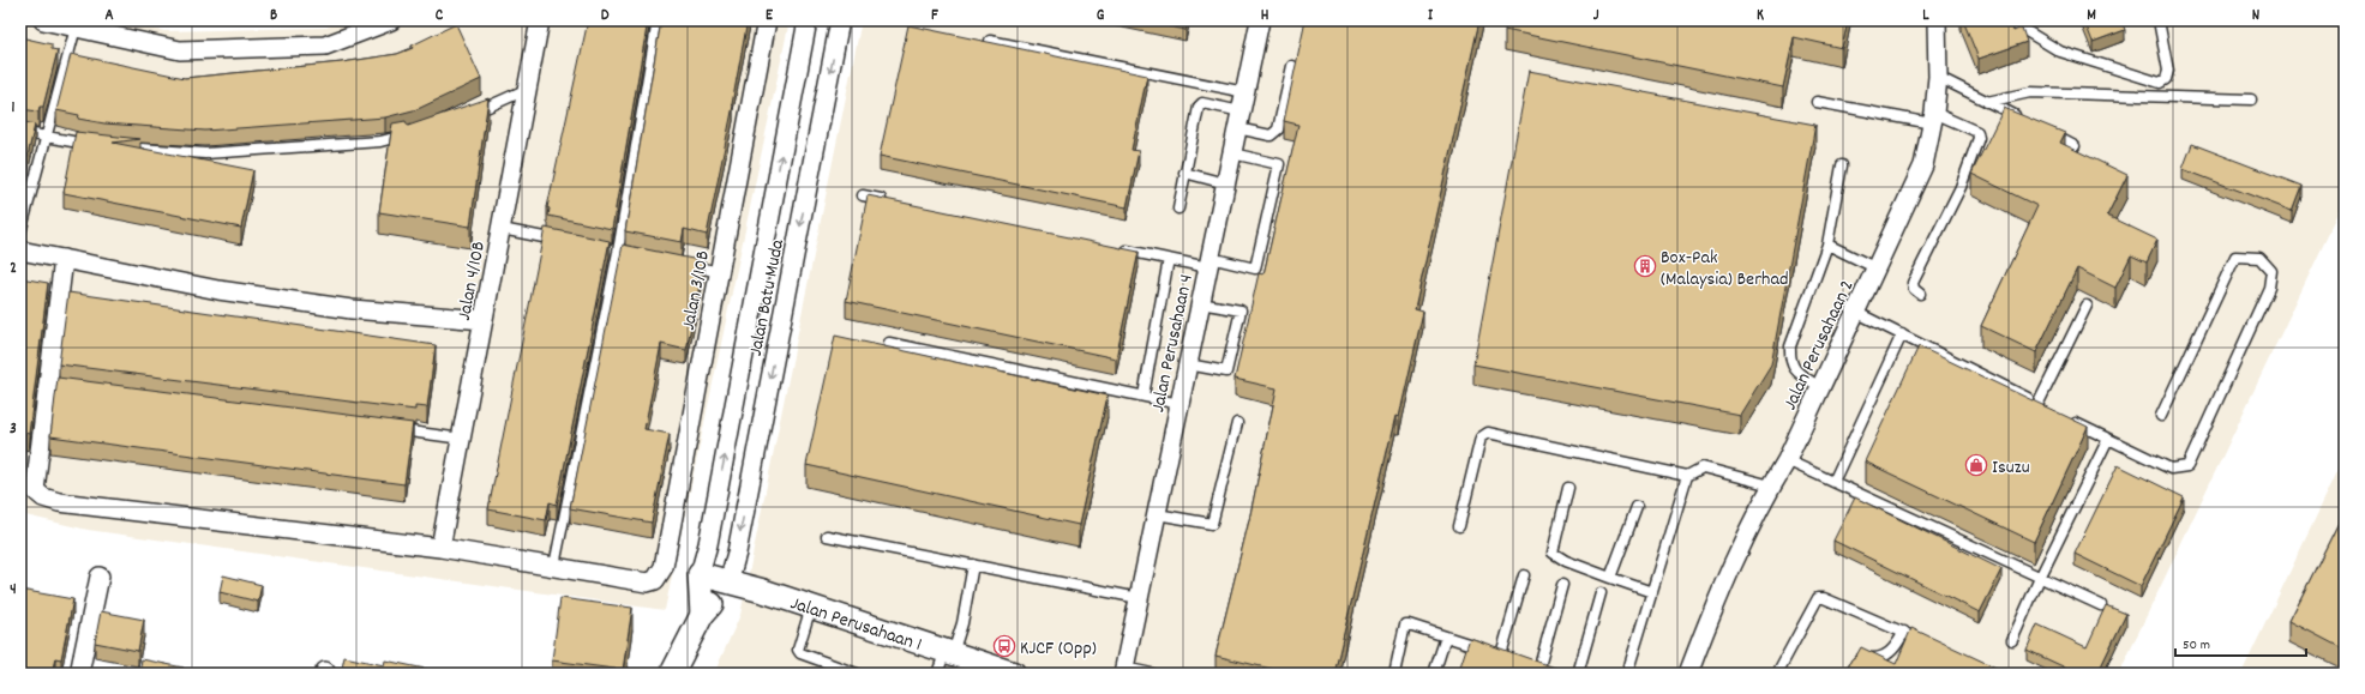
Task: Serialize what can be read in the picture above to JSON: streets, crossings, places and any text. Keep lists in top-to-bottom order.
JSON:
{
  "streets": {
    "street": [
      "Jalan 4/10B",
      "Jalan 3/10B",
      "Jalan Batu Muda",
      "Jalan Perusahaan 4",
      "Jalan Perusahaan 2",
      "Jalan Perusahaan 1"
    ]
  },
  "crossings": [
    ["Jalan Batu Muda", "Jalan Perusahaan 1"]
  ],
  "places": {
    "building": ["Box-Pak (Malaysia) Berhad"],
    "shop": ["Isuzu"],
    "bus stop": ["KJCF (Opp)"]
  },
  "scale_bar": "50 m",
  "grid": {
    "columns": [
      "A",
      "B",
      "C",
      "D",
      "E",
      "F",
      "G",
      "H",
      "I",
      "J",
      "K",
      "L",
      "M",
      "N"
    ],
    "rows": [
      "1",
      "2",
      "3",
      "4"
    ]
  }
}
